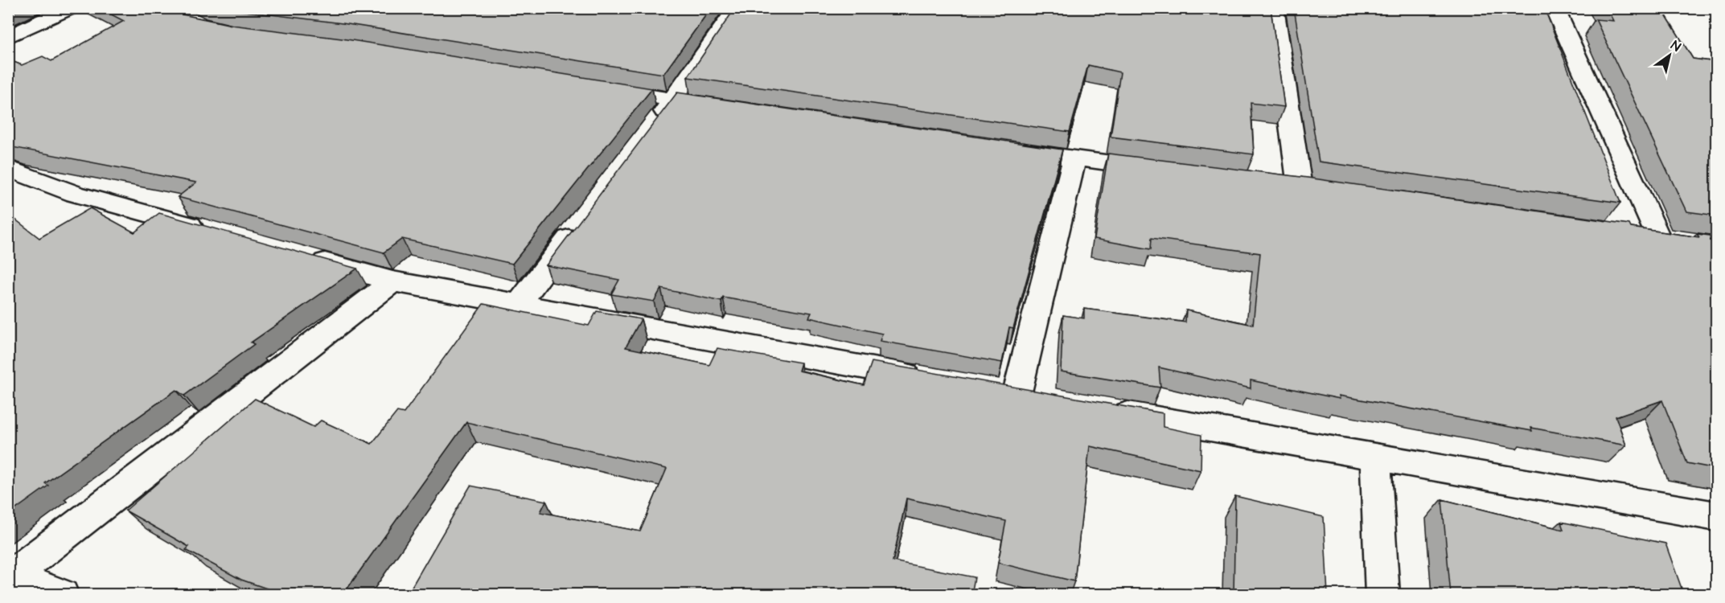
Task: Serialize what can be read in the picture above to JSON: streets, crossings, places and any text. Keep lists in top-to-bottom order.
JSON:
{
  "north": "top right"
}
